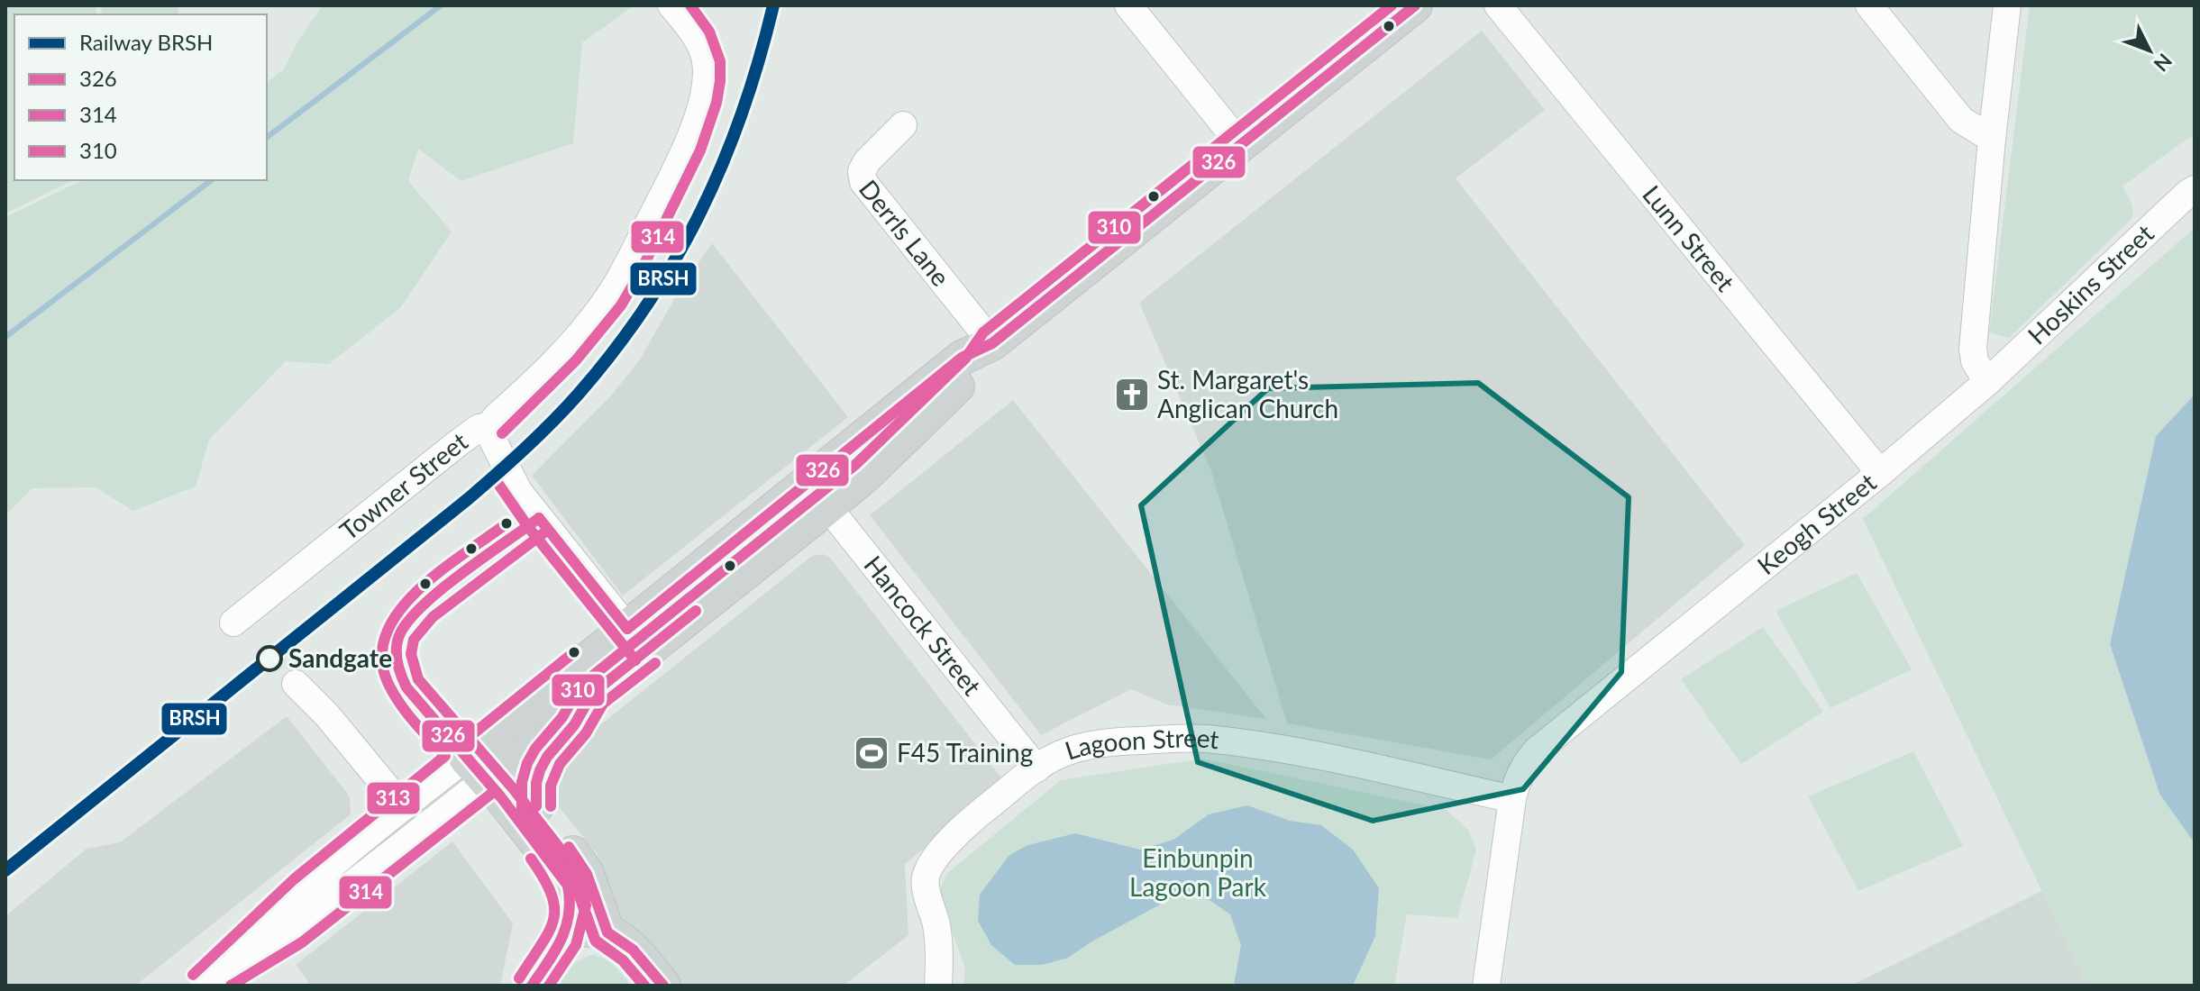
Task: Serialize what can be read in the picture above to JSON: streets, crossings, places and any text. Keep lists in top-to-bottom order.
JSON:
{
  "streets": {
    "street": [
      "Derrls Lane",
      "Lunn Street",
      "Hoskins Street",
      "Towner Street",
      "Keogh Street",
      "Hancock Street",
      "Lagoon Street"
    ]
  },
  "crossings": [
    ["Lunn Street", "Keogh Street"],
    ["Hoskins Street", "Keogh Street"],
    ["Keogh Street", "Lagoon Street"],
    ["Hancock Street", "Lagoon Street"]
  ],
  "parks": ["Einbunpin Lagoon Park"],
  "places": {
    "church": ["St. Margaret's Anglican Church"],
    "other": ["Sandgate"],
    "sports": ["F45 Training"]
  },
  "lines": [
    "rail line BRSH",
    "transit line 326",
    "transit line 314",
    "transit line 310",
    "transit line 313"
  ],
  "legend": [
    "Railway BRSH",
    "326",
    "314",
    "310"
  ],
  "north": "bottom right"
}
